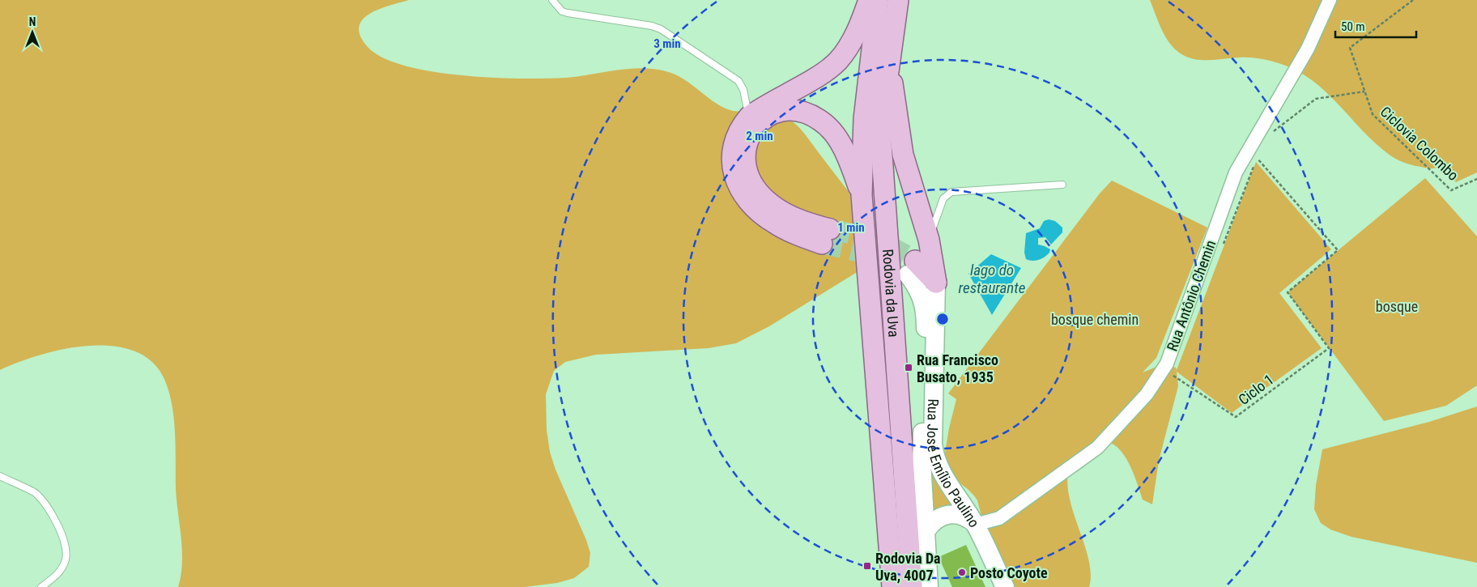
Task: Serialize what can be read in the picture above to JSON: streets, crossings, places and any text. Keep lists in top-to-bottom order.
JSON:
{
  "streets": {
    "main road": ["Rodovia da Uva"],
    "street": ["Rua Antônio Chemin", "Rua José Emílio Paulino"],
    "path": ["Ciclovia Colombo", "Ciclo 1"]
  },
  "crossings": [
    ["Rua Antônio Chemin", "Rua José Emílio Paulino"]
  ],
  "water": ["lago do restaurante"],
  "parks": ["bosque", "bosque chemin"],
  "places": {
    "transit": ["Rua Francisco Busato, 1935", "Rodovia Da Uva, 4007"],
    "other": ["Posto Coyote"]
  },
  "scale_bar": "50 m",
  "north": "top",
  "rings": ["3 min", "2 min", "1 min"]
}
